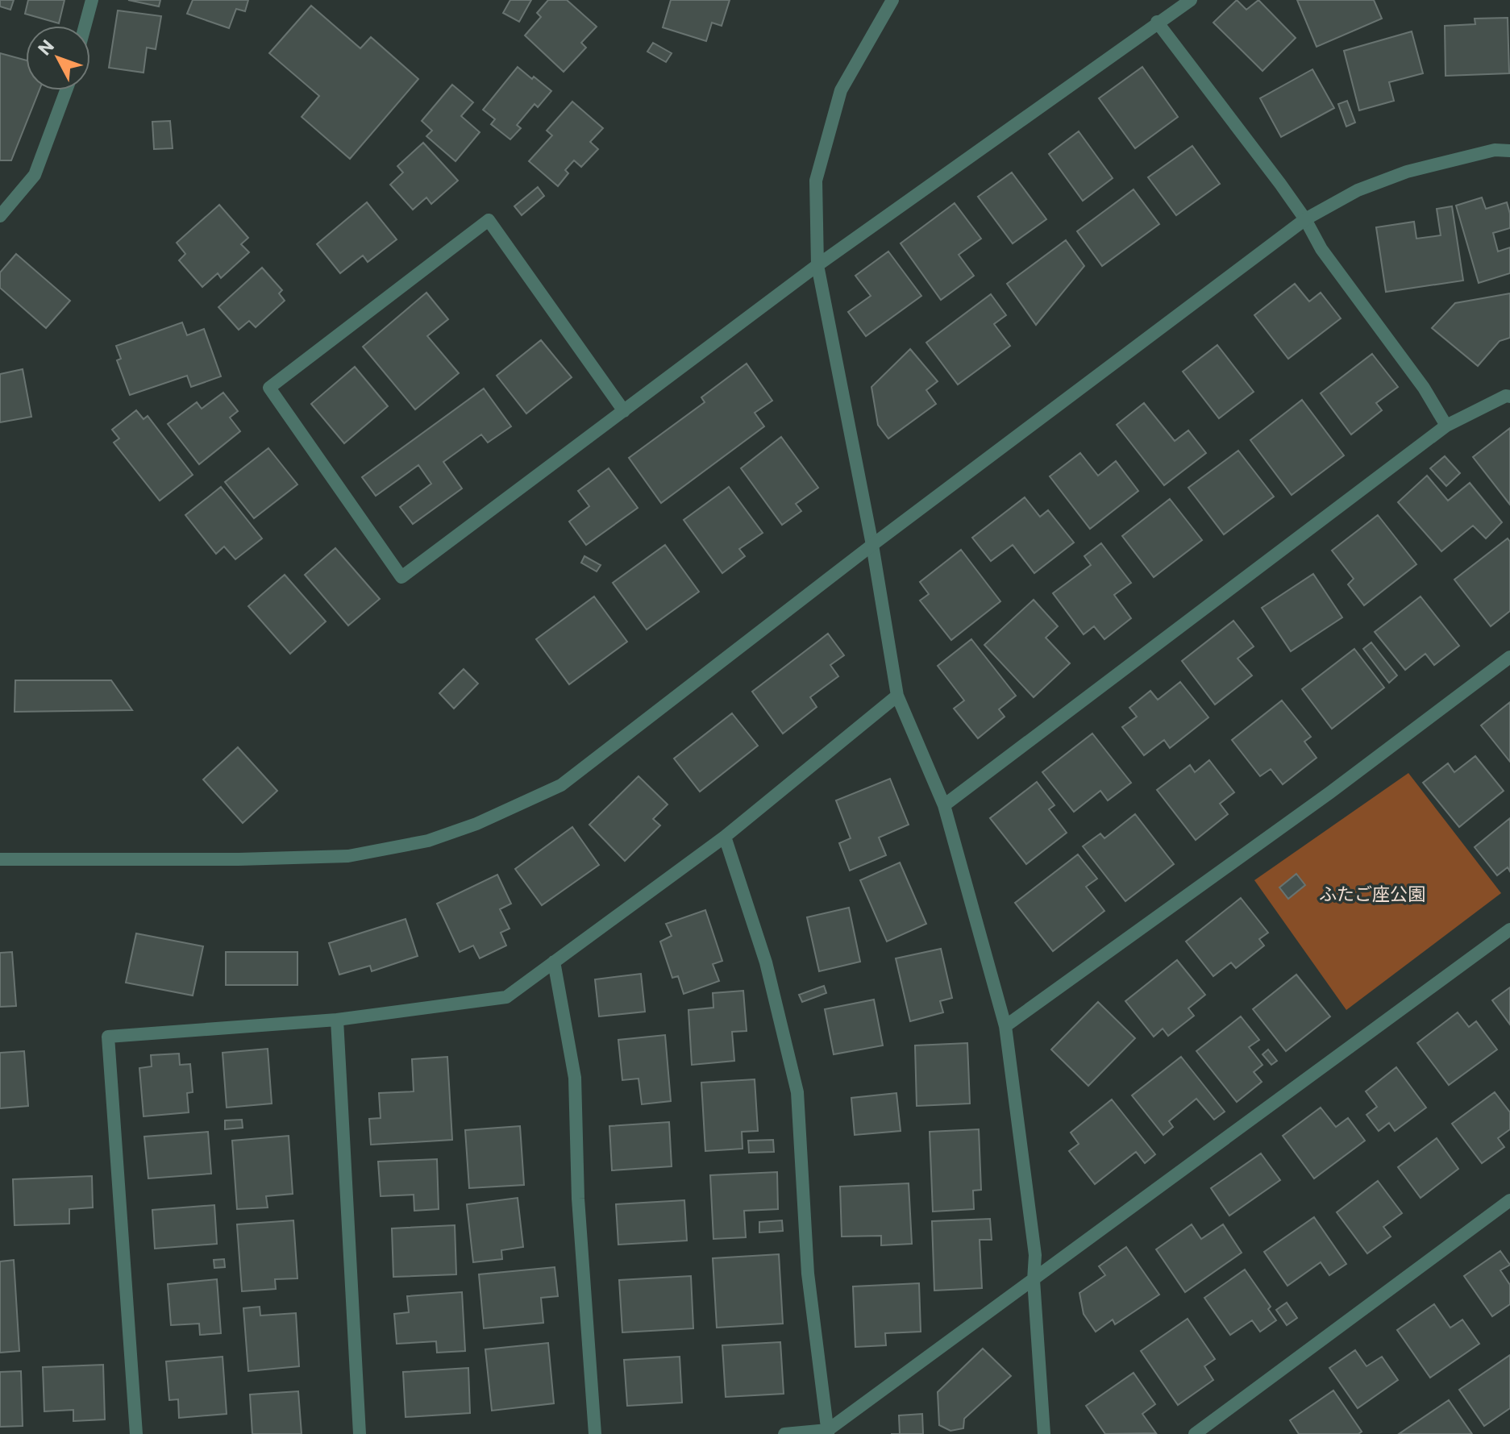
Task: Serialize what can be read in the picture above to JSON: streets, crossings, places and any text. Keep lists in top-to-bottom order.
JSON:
{
  "parks": ["ふたご座公園"],
  "north": "top left"
}
